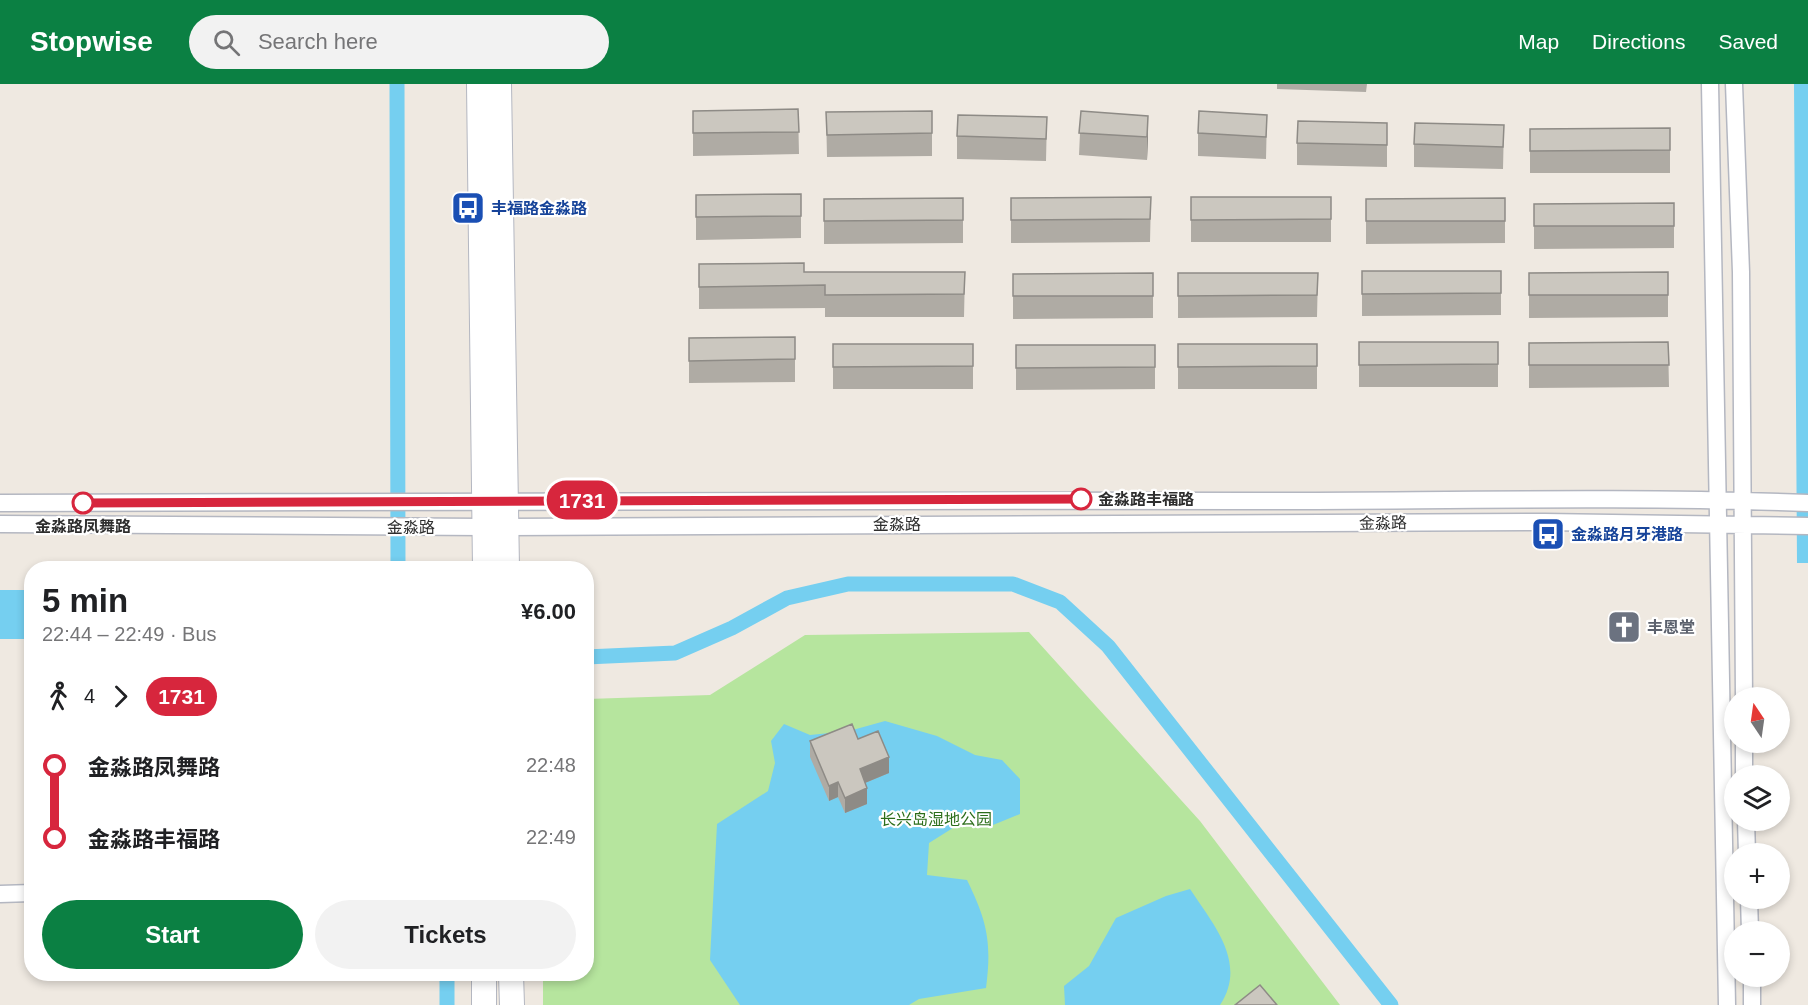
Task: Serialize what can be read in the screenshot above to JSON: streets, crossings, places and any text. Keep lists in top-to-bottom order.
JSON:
{
  "streets": {
    "street": ["金淼路"]
  },
  "parks": ["长兴岛湿地公园"],
  "places": {
    "bus stop": ["丰福路金淼路", "金淼路月牙港路"],
    "other": ["金淼路丰福路", "金淼路凤舞路"],
    "church": ["丰恩堂"]
  },
  "lines": ["bus line 1731"],
  "north": "top",
  "page": {
    "header": "Stopwise",
    "search": "Search here",
    "nav": ["Map", "Directions", "Saved"],
    "on_map": "1731",
    "heading": ["5 min", "22:44 – 22:49 · Bus", "¥6.00"],
    "legs": ["4", "1731"],
    "map_buttons": ["+", "−"],
    "list": [
      {
        "name": "金淼路凤舞路",
        "value": "22:48"
      },
      {
        "name": "金淼路丰福路",
        "value": "22:49"
      }
    ],
    "buttons": ["Start", "Tickets"]
  }
}
